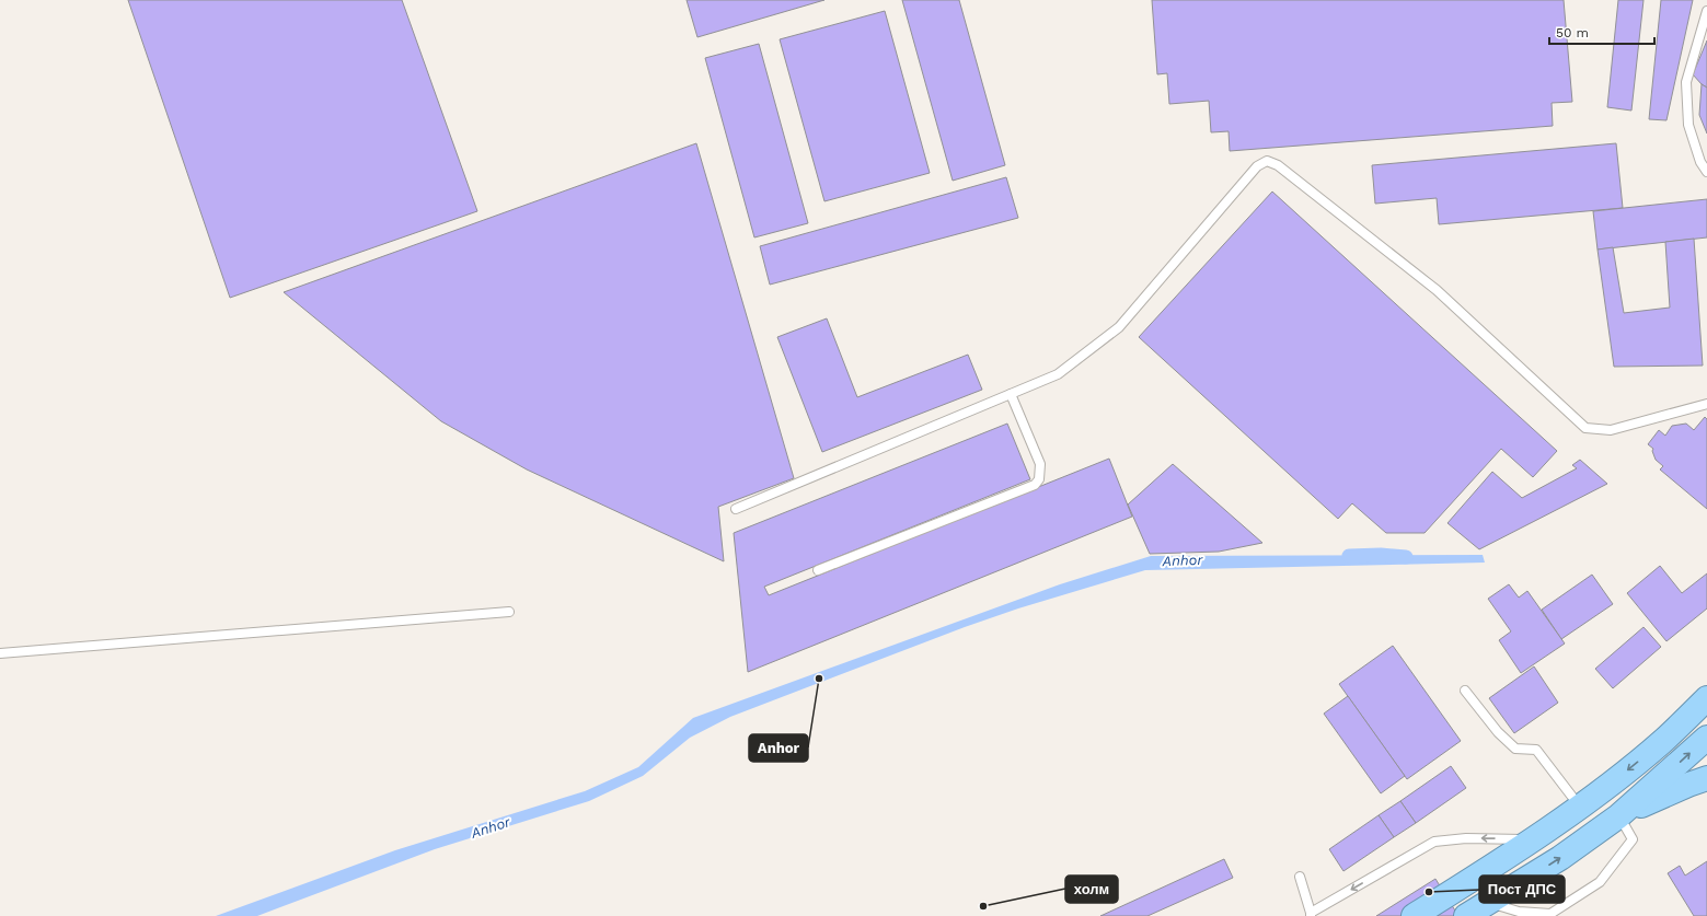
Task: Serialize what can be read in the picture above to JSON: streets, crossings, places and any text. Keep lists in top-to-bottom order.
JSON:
{
  "water": ["Anhor"],
  "places": ["Anhor", "Пост ДПС", "холм"],
  "scale_bar": "50 m"
}
